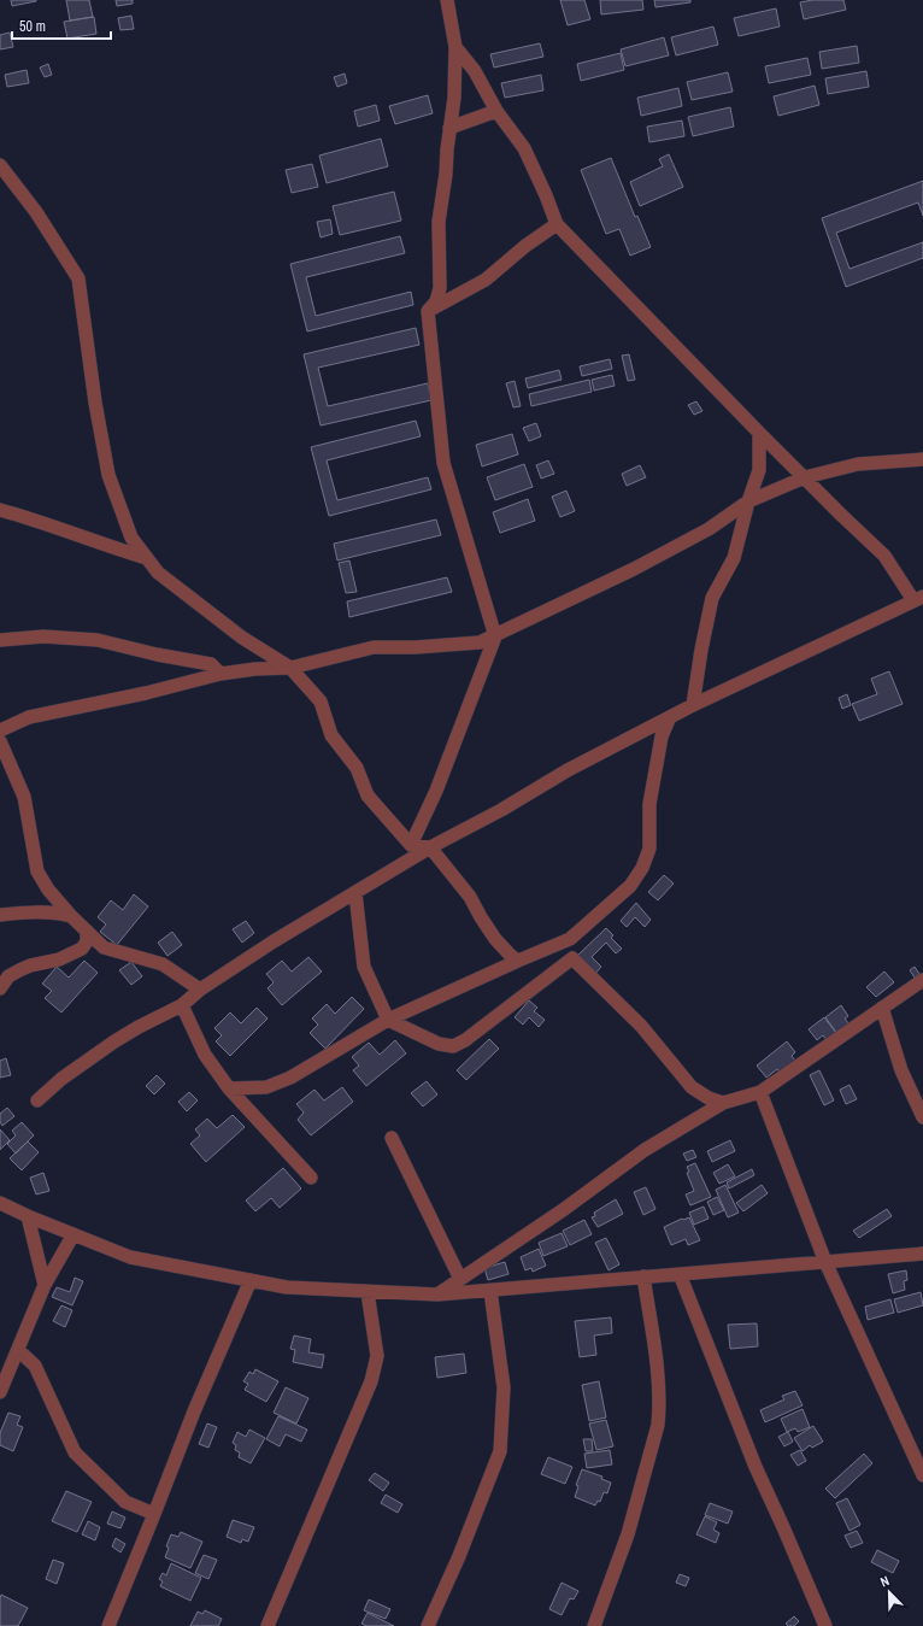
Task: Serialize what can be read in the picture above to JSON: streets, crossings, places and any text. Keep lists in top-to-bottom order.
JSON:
{
  "scale_bar": "50 m",
  "north": "top left"
}
